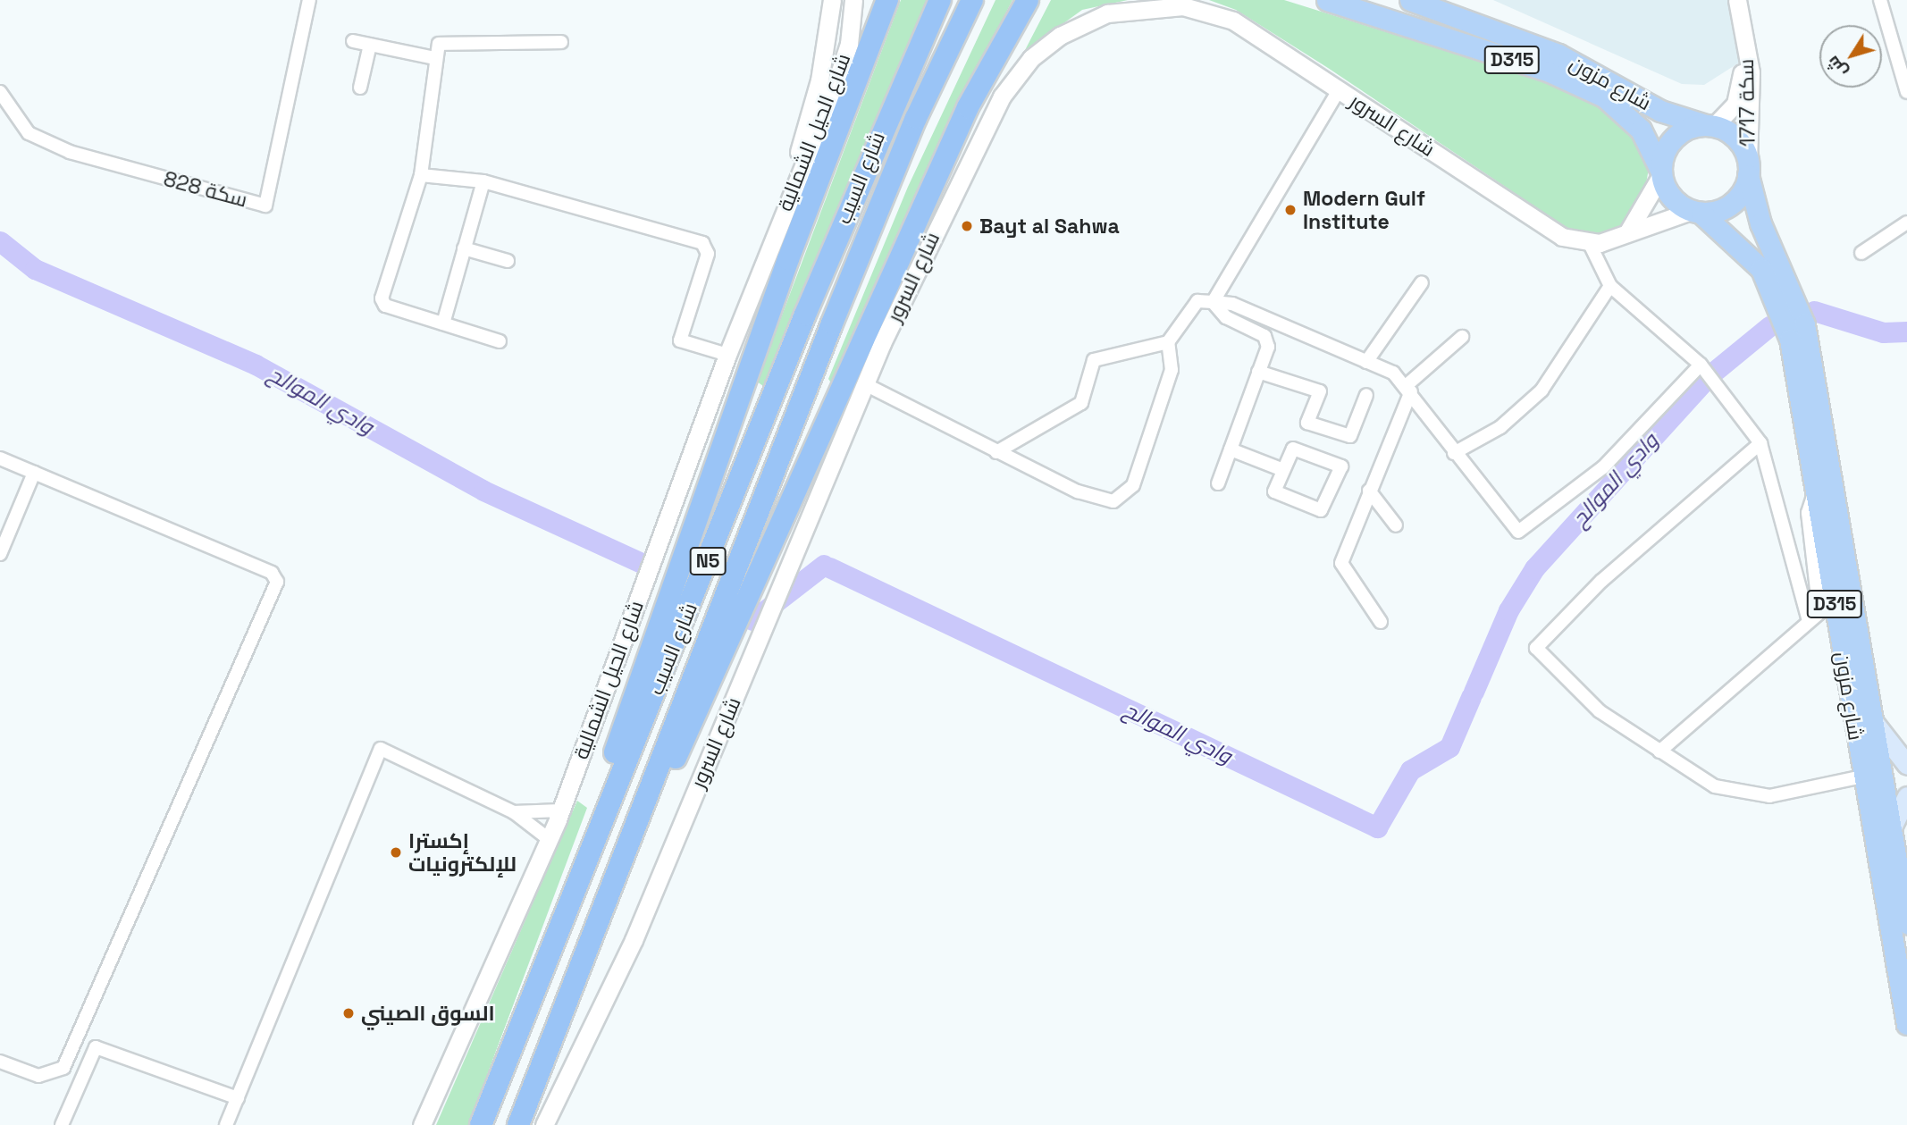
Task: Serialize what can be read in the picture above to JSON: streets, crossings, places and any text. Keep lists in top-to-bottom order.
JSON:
{
  "streets": {
    "highway": ["شارع السيب", "N5"],
    "main road": ["D315", "شارع مزون"],
    "street": [
      "سكة 1717",
      "شارع السرور",
      "شارع الحيل الشمالية",
      "سكة 828"
    ]
  },
  "crossings": [
    ["D315", "شارع مزون"],
    ["D315", "سكة 1717"],
    ["D315", "شارع السرور"],
    ["شارع مزون", "سكة 1717"],
    ["شارع مزون", "شارع السرور"],
    ["سكة 1717", "شارع السرور"]
  ],
  "water": ["وادي الموالح"],
  "places": [
    "Modern Gulf Institute",
    "Bayt al Sahwa",
    "إكسترا للإلكترونيات",
    "السوق الصيني"
  ],
  "north": "bottom left"
}
